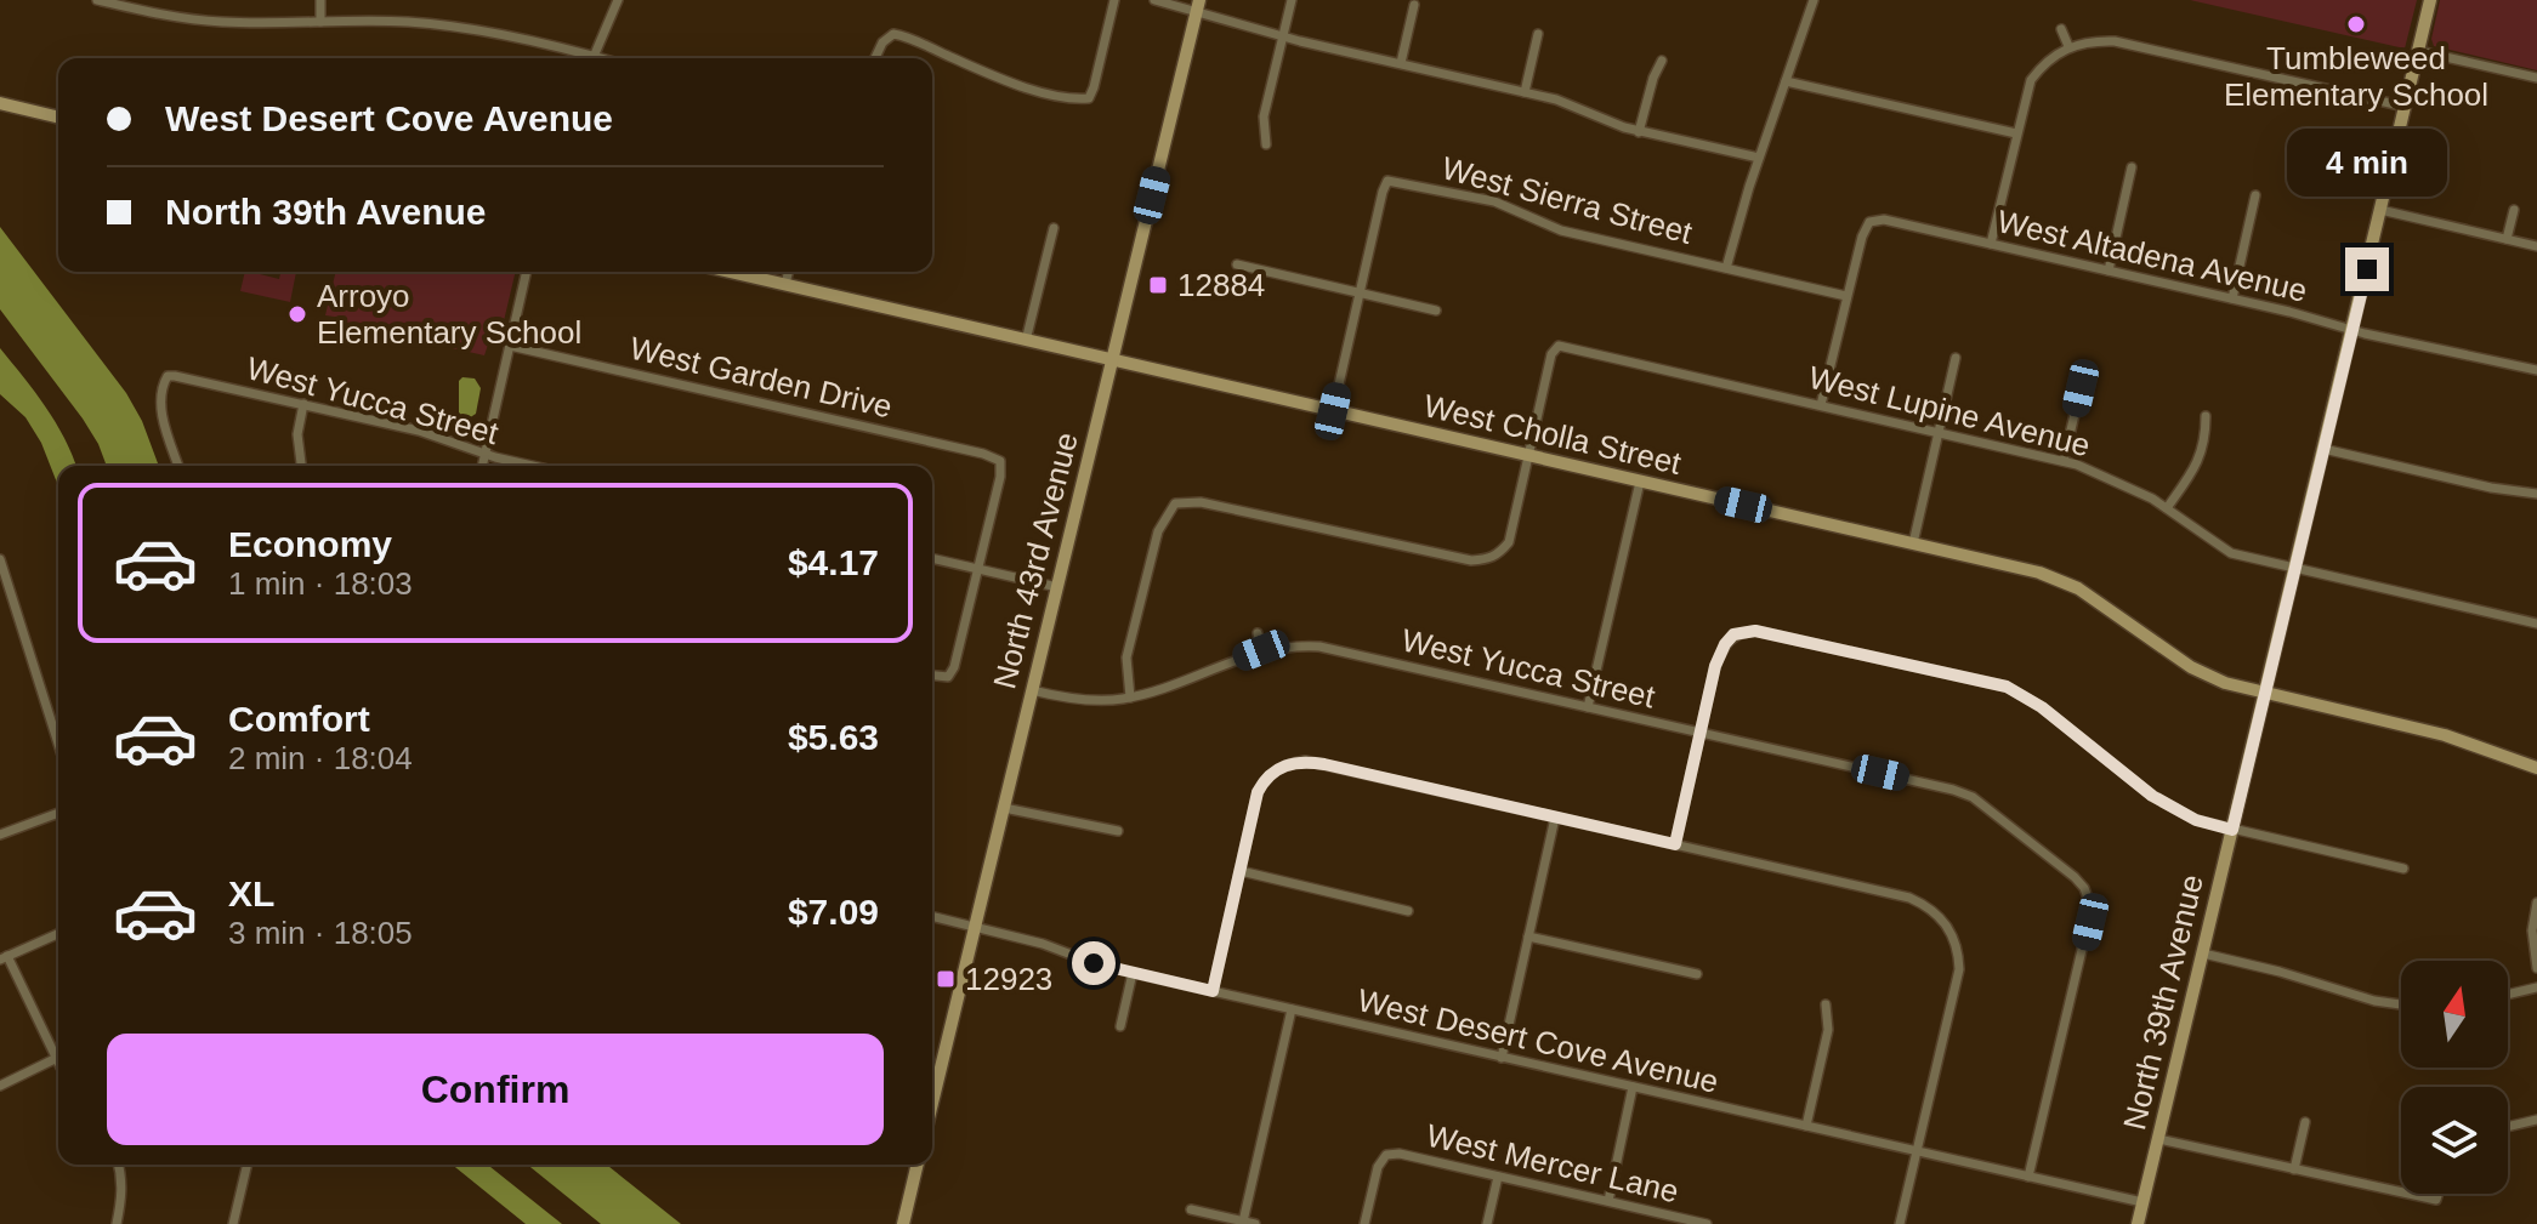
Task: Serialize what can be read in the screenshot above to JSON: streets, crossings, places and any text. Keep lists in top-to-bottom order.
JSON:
{
  "streets": {
    "street": [
      "West Sierra Street",
      "West Altadena Avenue",
      "West Garden Drive",
      "West Yucca Street",
      "West Lupine Avenue",
      "West Cholla Street",
      "North 43rd Avenue",
      "North 39th Avenue",
      "West Desert Cove Avenue",
      "West Mercer Lane"
    ]
  },
  "crossings": [
    ["West Sierra Street", "West Altadena Avenue"],
    ["West Altadena Avenue", "North 39th Avenue"],
    ["West Yucca Street", "North 43rd Avenue"],
    ["West Yucca Street", "West Desert Cove Avenue"],
    ["West Lupine Avenue", "West Cholla Street"],
    ["West Lupine Avenue", "North 39th Avenue"],
    ["West Cholla Street", "North 43rd Avenue"],
    ["West Cholla Street", "North 39th Avenue"],
    ["North 43rd Avenue", "West Desert Cove Avenue"],
    ["North 39th Avenue", "West Desert Cove Avenue"]
  ],
  "places": {
    "other": ["Tumbleweed Elementary School", "Arroyo Elementary School"],
    "transit": ["12884", "12923"]
  },
  "north": "top",
  "page": {
    "banner": ["West Desert Cove Avenue", "North 39th Avenue"],
    "bubble": "4 min",
    "list": [
      {
        "name": "Economy",
        "note": "1 min · 18:03",
        "value": "$4.17"
      },
      {
        "name": "Comfort",
        "note": "2 min · 18:04",
        "value": "$5.63"
      },
      {
        "name": "XL",
        "note": "3 min · 18:05",
        "value": "$7.09"
      }
    ],
    "buttons": "Confirm"
  }
}
